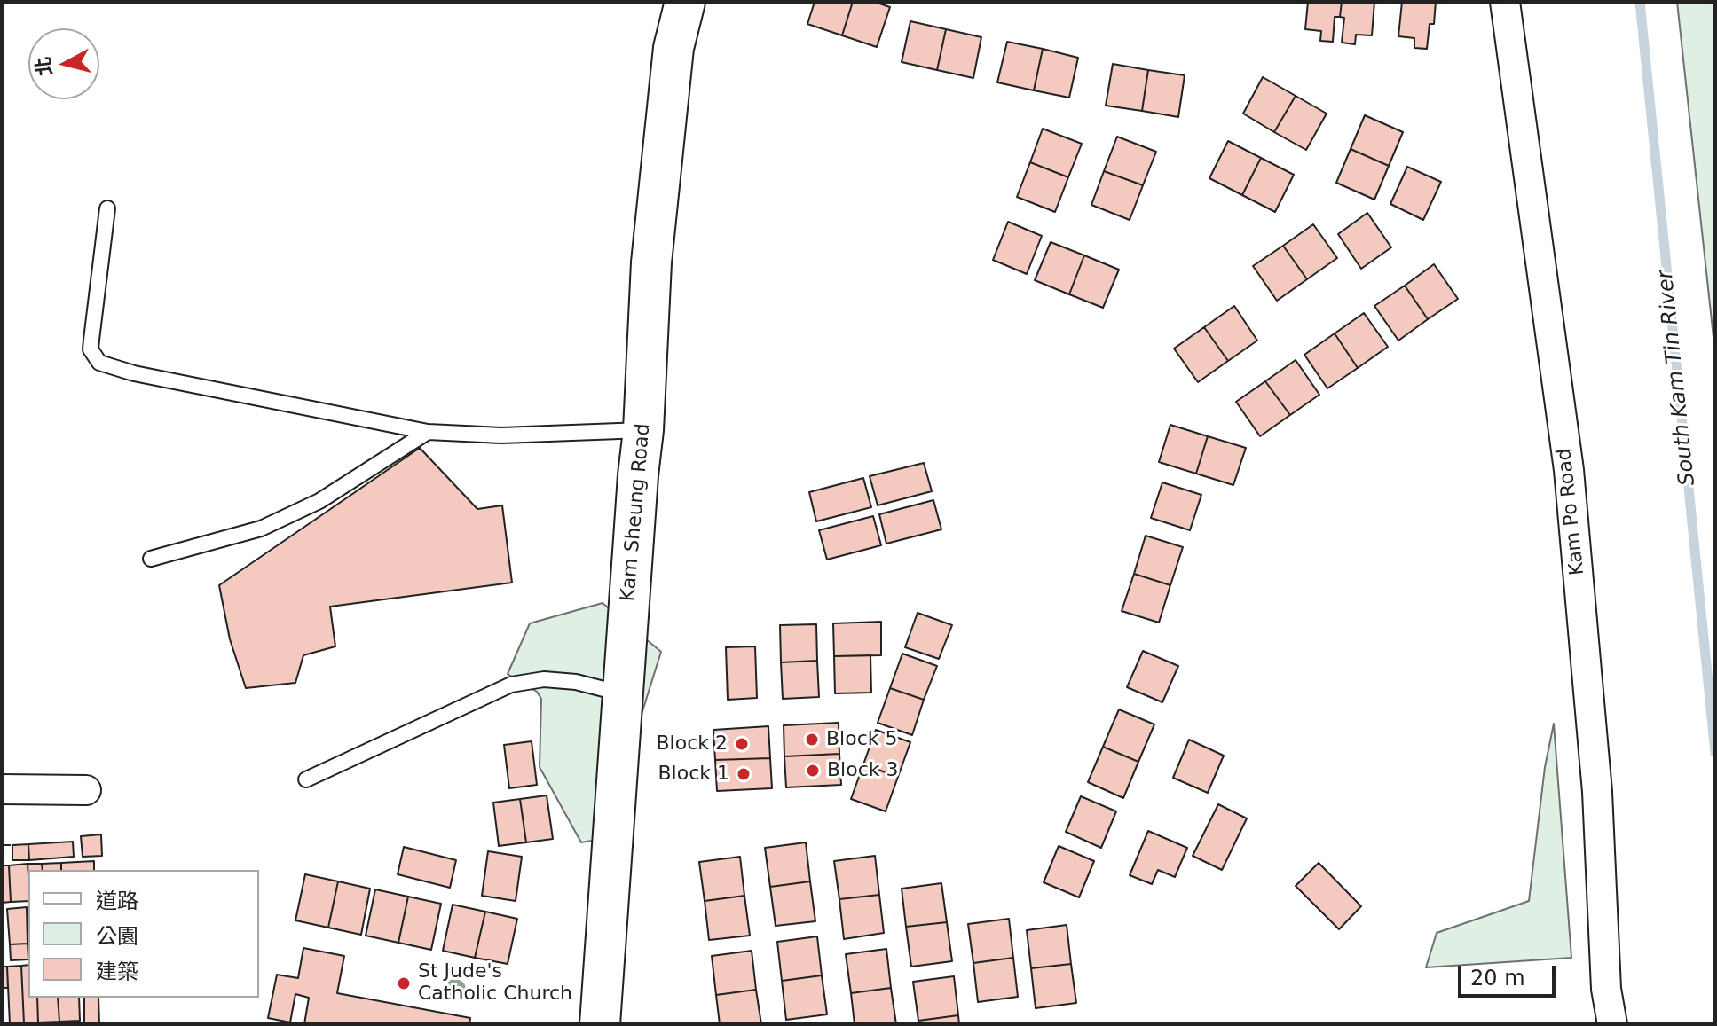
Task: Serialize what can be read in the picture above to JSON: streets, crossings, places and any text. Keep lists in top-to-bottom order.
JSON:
{
  "streets": {
    "main road": ["Kam Sheung Road"],
    "street": ["Kam Po Road"]
  },
  "water": ["South Kam Tin River"],
  "places": [
    "Block 5",
    "Block 2",
    "Block 3",
    "Block 1",
    "St Jude's Catholic Church"
  ],
  "legend": ["道路", "公園", "建築"],
  "scale_bar": "20 m",
  "north": "left"
}
